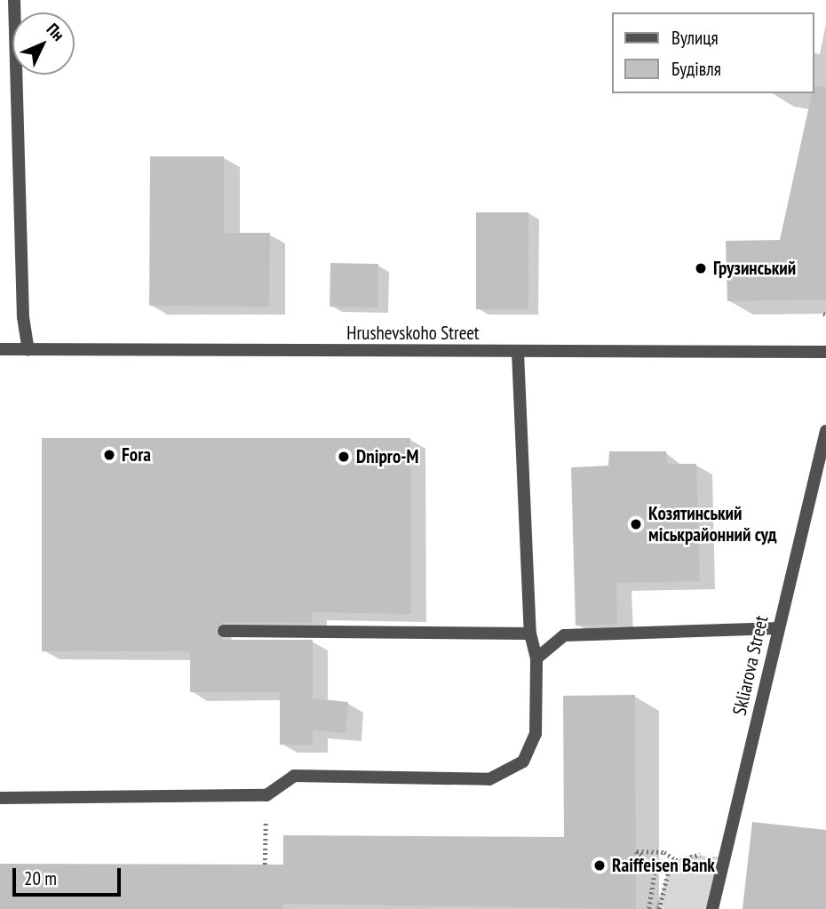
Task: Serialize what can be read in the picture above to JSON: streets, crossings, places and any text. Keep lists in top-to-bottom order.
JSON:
{
  "streets": {
    "street": ["Hrushevskoho Street", "Skliarova Street"]
  },
  "places": [
    "Грузинський",
    "Fora",
    "Dnipro-M",
    "Козятинський міськрайонний суд",
    "Raiffeisen Bank"
  ],
  "legend": ["Вулиця", "Будівля"],
  "scale_bar": "20 m",
  "north": "top right"
}
